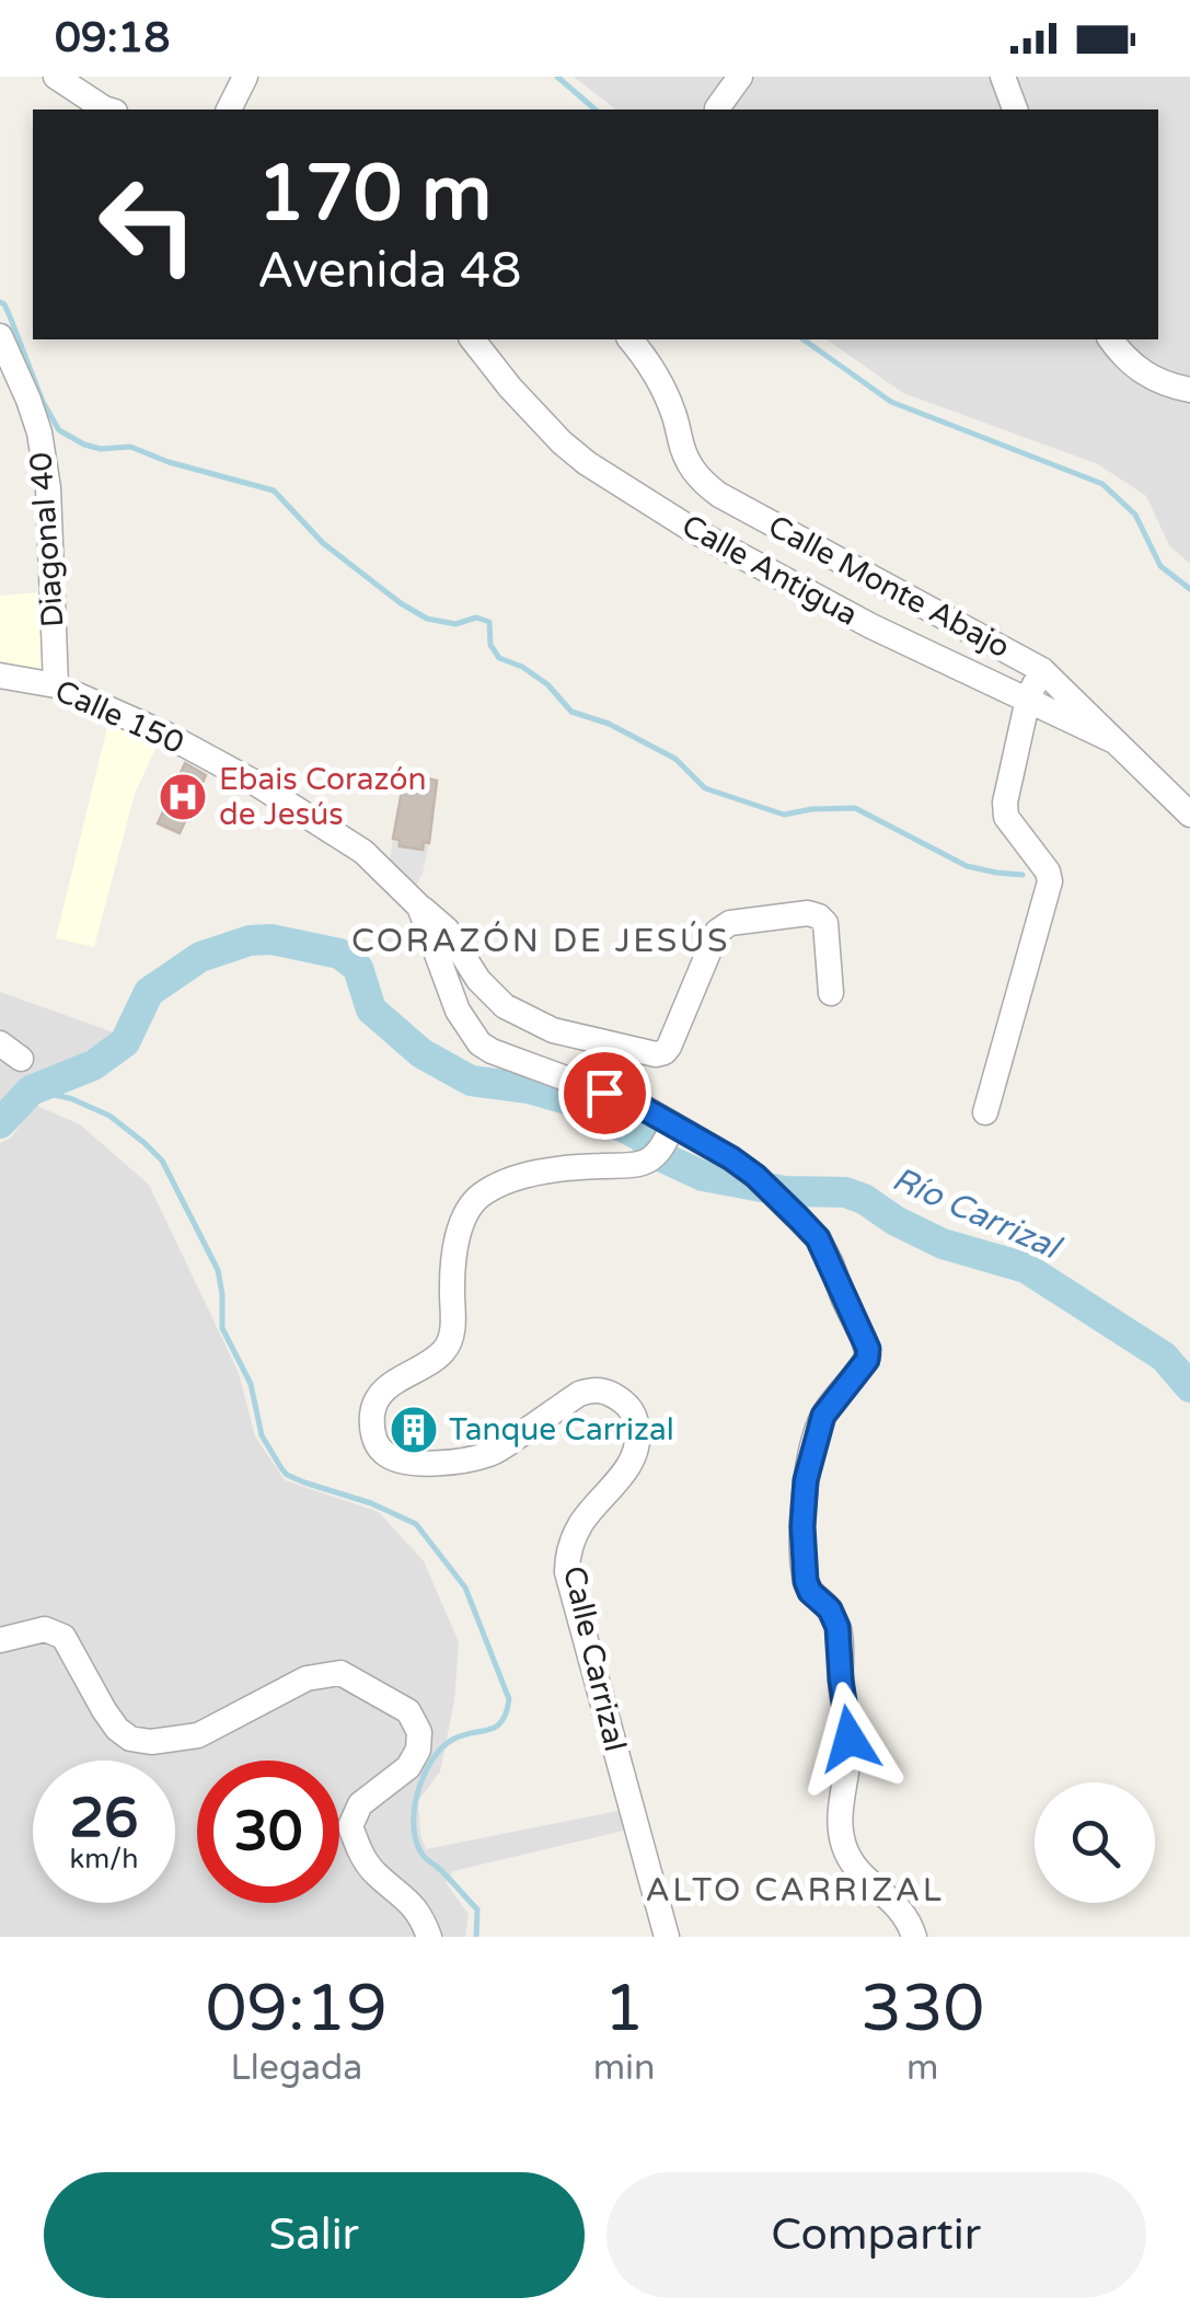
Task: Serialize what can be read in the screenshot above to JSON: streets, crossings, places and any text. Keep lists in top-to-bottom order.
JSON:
{
  "streets": {
    "street": [
      "Diagonal 40",
      "Calle Antigua",
      "Calle Monte Abajo",
      "Calle 150",
      "Calle Carrizal"
    ]
  },
  "crossings": [
    ["Diagonal 40", "Calle 150"],
    ["Calle Antigua", "Calle Monte Abajo"],
    ["Calle 150", "Calle Carrizal"]
  ],
  "districts": ["CORAZÓN DE JESÚS", "ALTO CARRIZAL"],
  "water": ["Río Carrizal"],
  "places": {
    "hospital": ["Ebais Corazón de Jesús"],
    "building": ["Tanque Carrizal"]
  },
  "page": {
    "status": "09:18",
    "turn": ["170 m", "Avenida 48"],
    "speed": "26 km/h",
    "limit": "30",
    "eta": [
      "09:19",
      "Llegada",
      "1",
      "min",
      "330",
      "m"
    ],
    "buttons": ["Salir", "Compartir"]
  }
}
